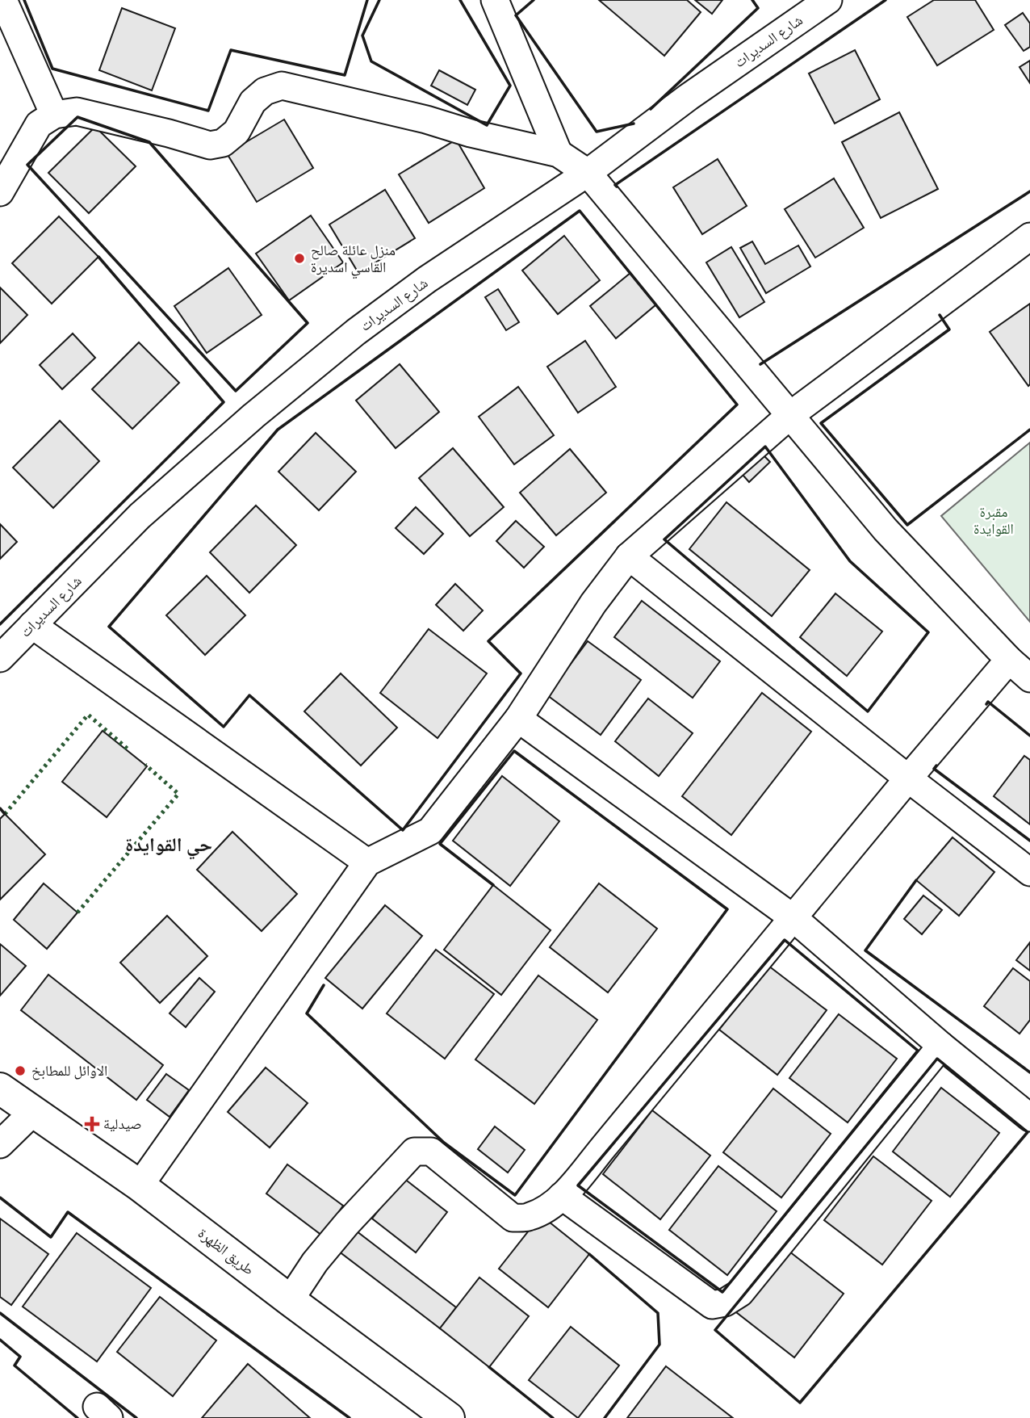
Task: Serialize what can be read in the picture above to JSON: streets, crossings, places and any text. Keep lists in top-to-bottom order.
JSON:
{
  "streets": {
    "main road": ["طريق الظهرة"],
    "street": ["شارع السديرات"]
  },
  "districts": ["حي القوايدة"],
  "parks": ["مقبرة القوايدة"],
  "places": {
    "other": ["منزل عائلة صالح القاسي اسديرة", "الاوائل للمطابخ"],
    "health": ["صيدلية"]
  }
}
